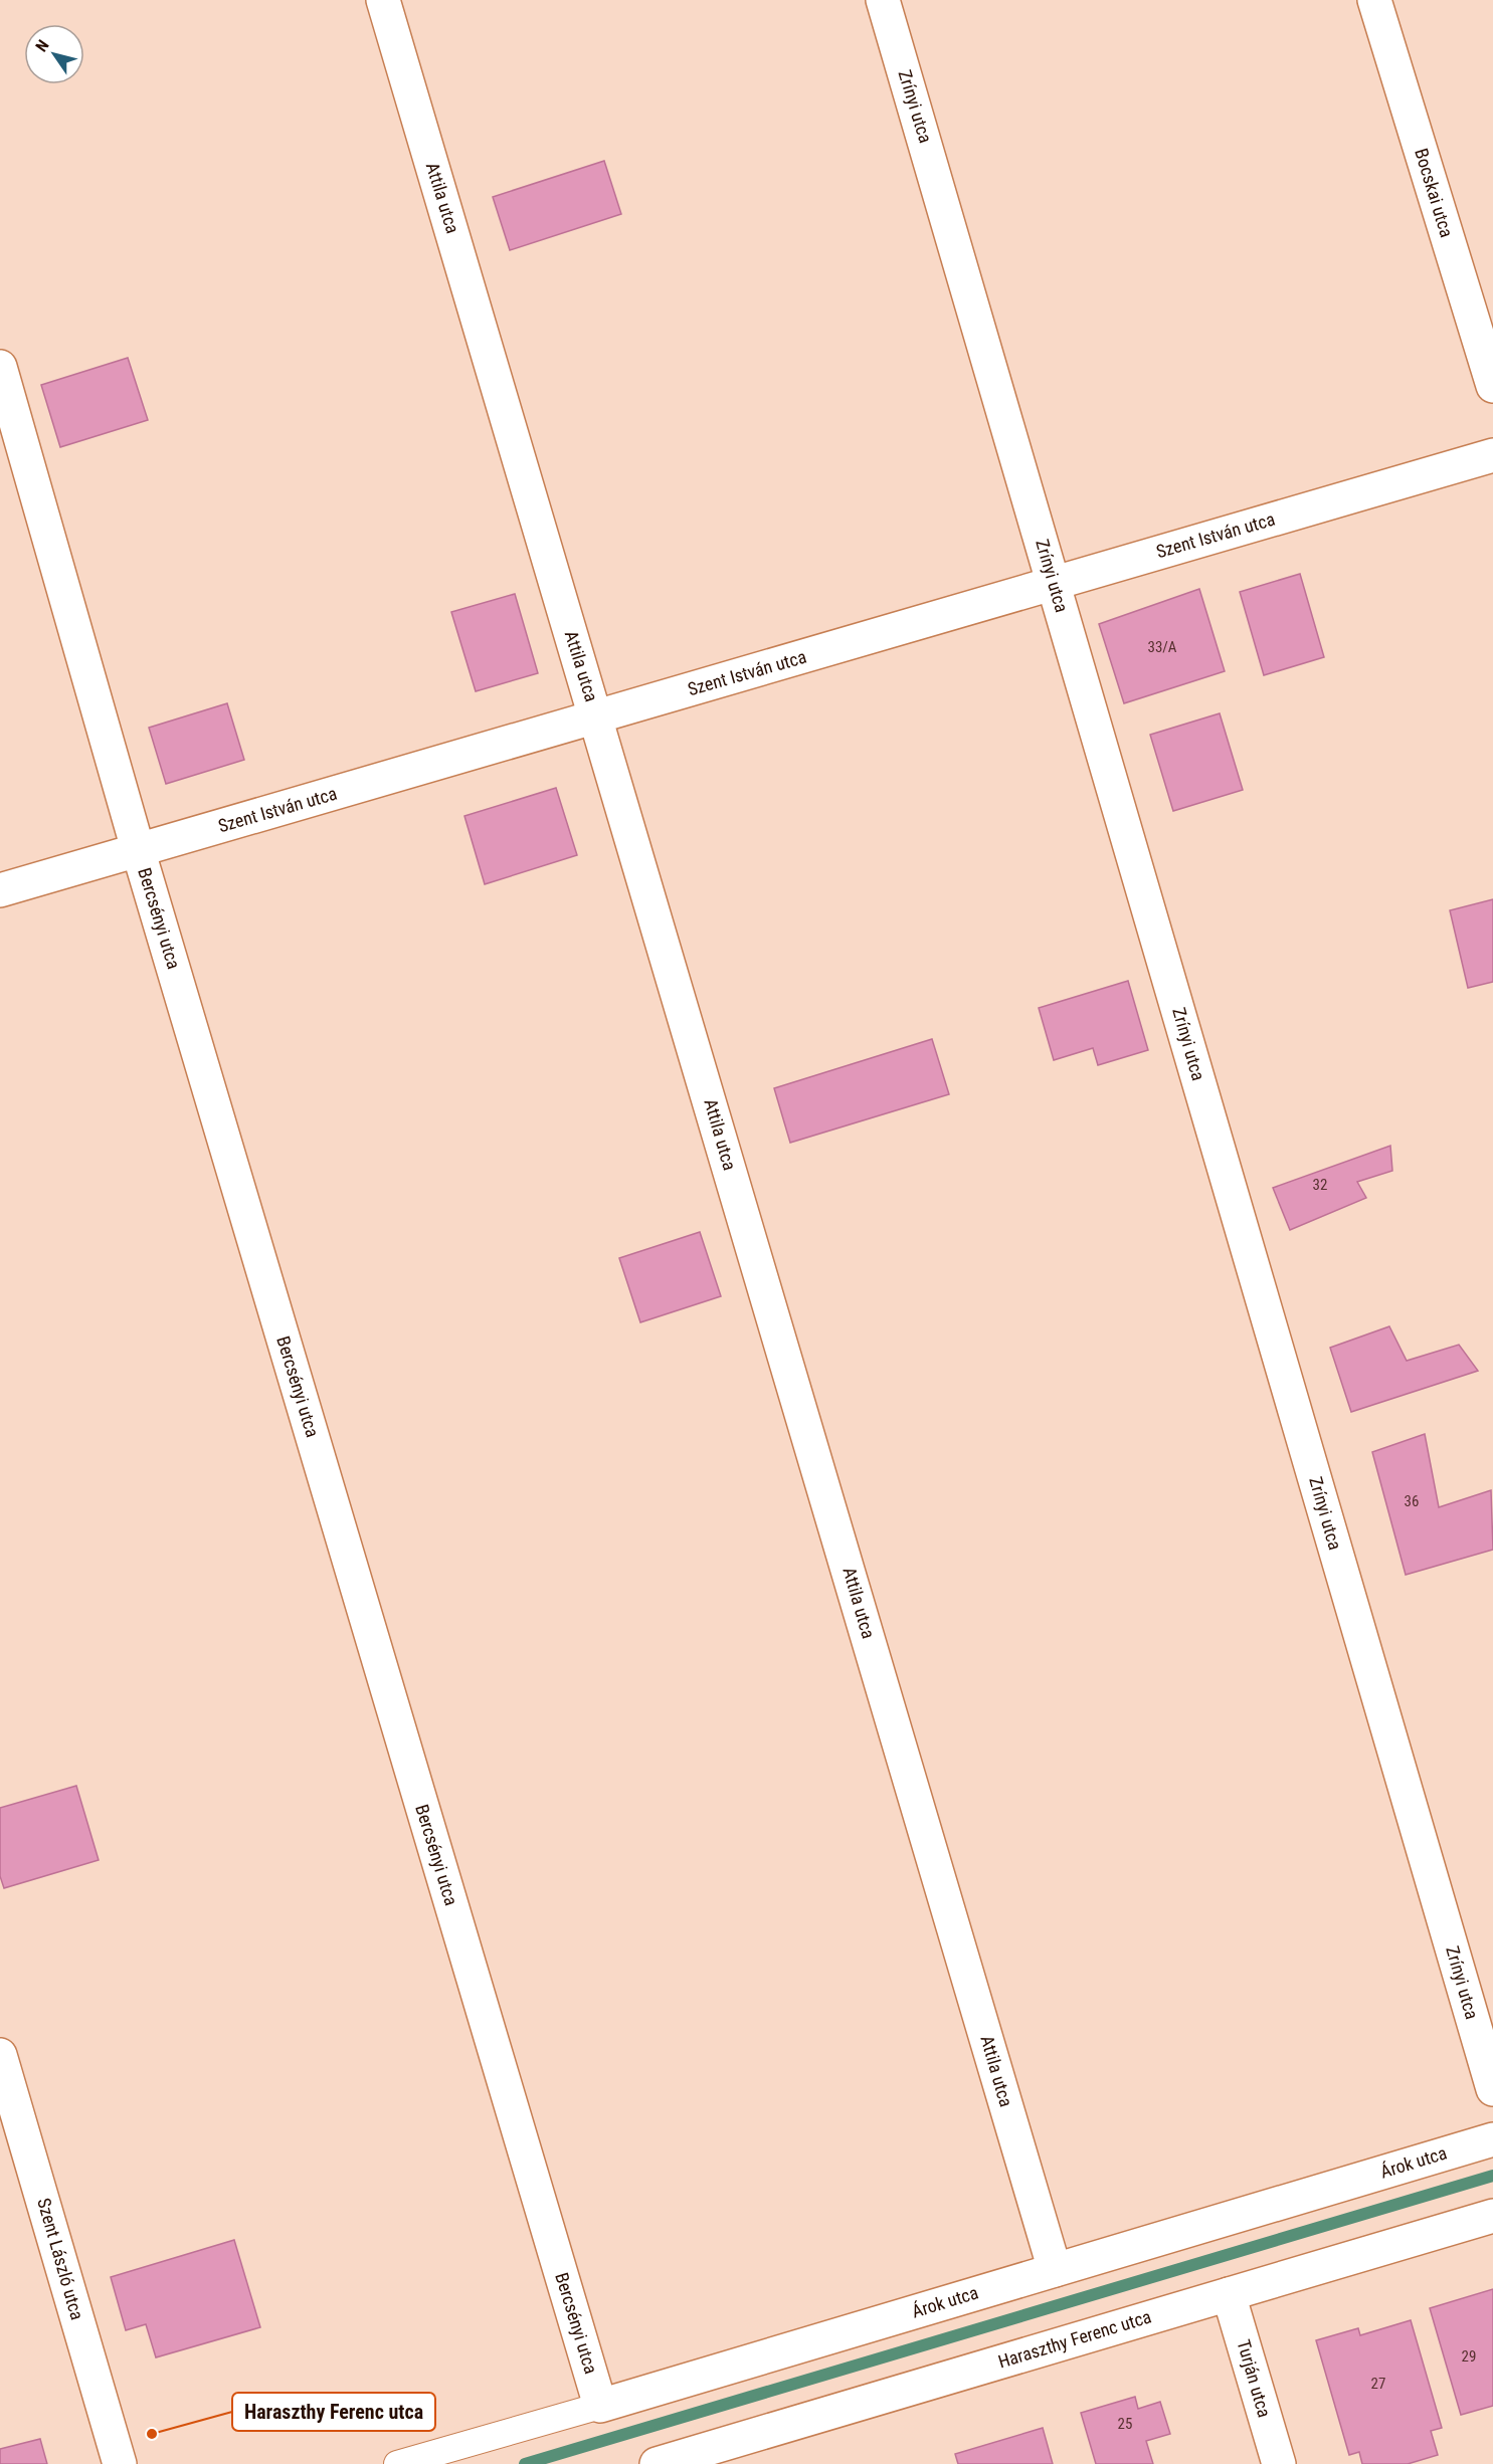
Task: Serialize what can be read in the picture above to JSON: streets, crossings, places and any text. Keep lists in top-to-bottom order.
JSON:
{
  "streets": {
    "street": [
      "Zrínyi utca",
      "Bocskai utca",
      "Attila utca",
      "Szent István utca",
      "Bercsényi utca",
      "Árok utca",
      "Szent László utca",
      "Haraszthy Ferenc utca",
      "Turján utca"
    ]
  },
  "crossings": [
    ["Zrínyi utca", "Szent István utca"],
    ["Attila utca", "Szent István utca"],
    ["Attila utca", "Árok utca"],
    ["Szent István utca", "Bercsényi utca"],
    ["Bercsényi utca", "Árok utca"],
    ["Haraszthy Ferenc utca", "Turján utca"]
  ],
  "places": ["Haraszthy Ferenc utca"],
  "house_numbers": [
    "33/A",
    "32",
    "36",
    "29",
    "27",
    "25"
  ],
  "north": "top left"
}
